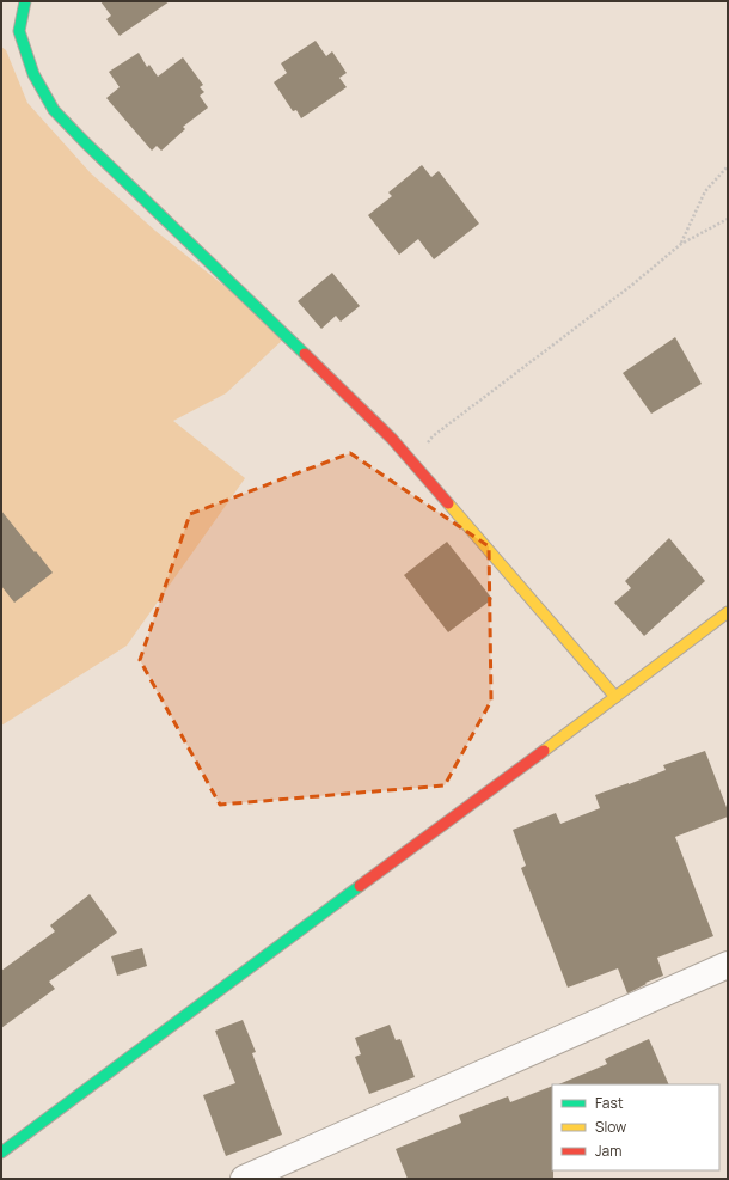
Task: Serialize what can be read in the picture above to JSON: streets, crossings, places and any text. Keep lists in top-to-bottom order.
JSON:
{
  "legend": ["Fast", "Slow", "Jam"]
}
